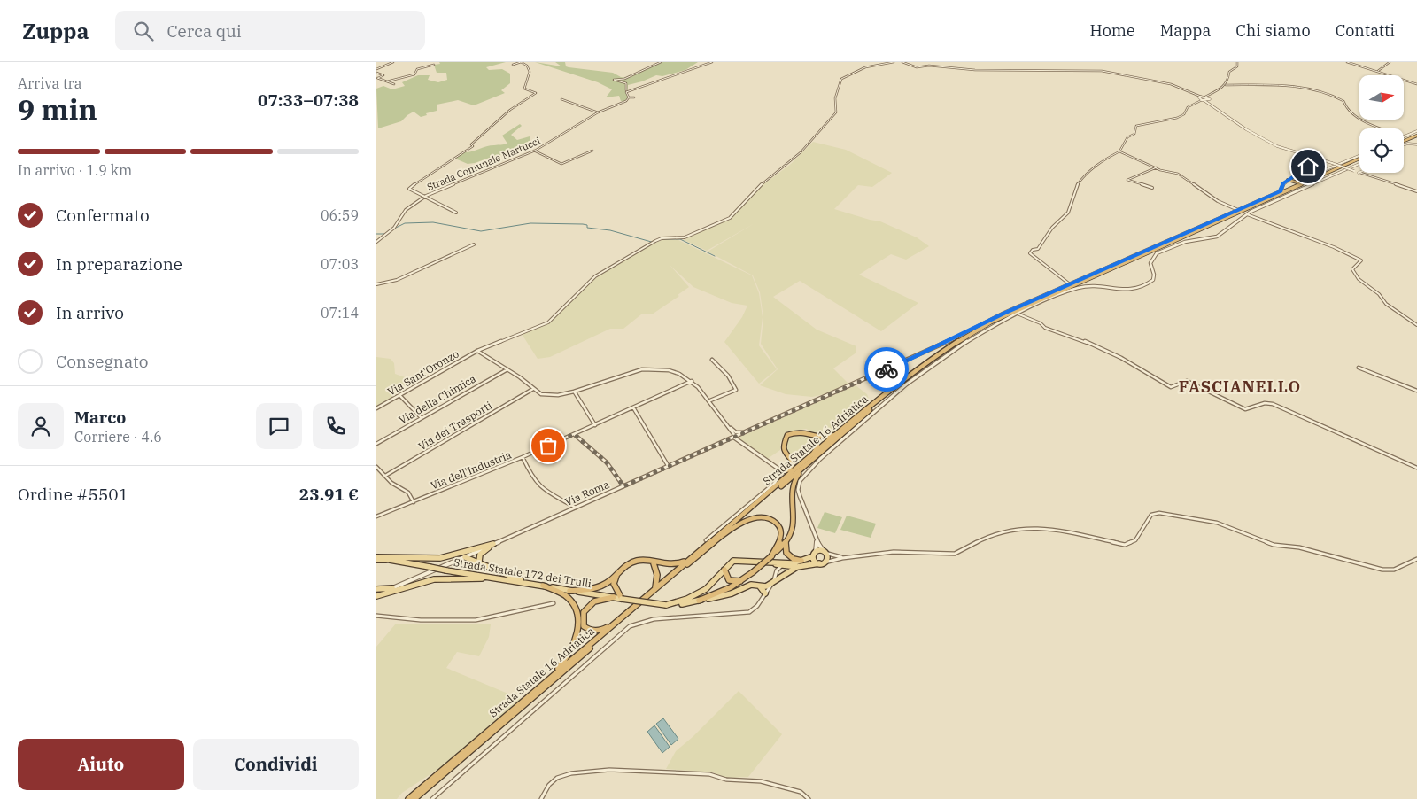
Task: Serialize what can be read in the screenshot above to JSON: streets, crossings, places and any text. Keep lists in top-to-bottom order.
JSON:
{
  "streets": {
    "highway": ["Strada Statale 16 Adriatica"],
    "main road": ["Strada Statale 172 dei Trulli"],
    "street": [
      "Strada Comunale Martucci",
      "Via Sant'Oronzo",
      "Via della Chimica",
      "Via dei Trasporti",
      "Via dell'Industria",
      "Via Roma"
    ]
  },
  "districts": ["FASCIANELLO"],
  "north": "right",
  "page": {
    "header": "Zuppa",
    "search": "Cerca qui",
    "nav": [
      "Home",
      "Mappa",
      "Chi siamo",
      "Contatti"
    ],
    "heading": ["9 min", "Arriva tra", "07:33–07:38"],
    "panel": [
      "Marco",
      "Corriere · 4.6",
      "Ordine #5501",
      "23.91 €"
    ],
    "bar": "In arrivo · 1.9 km",
    "list": [
      ["Confermato", "06:59"],
      ["In preparazione", "07:03"],
      ["In arrivo", "07:14"],
      "Consegnato"
    ],
    "buttons": ["Aiuto", "Condividi"]
  }
}
